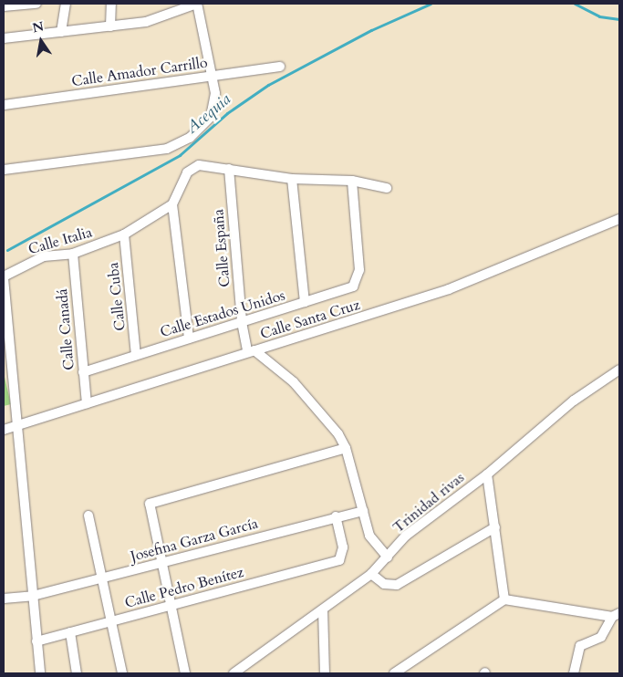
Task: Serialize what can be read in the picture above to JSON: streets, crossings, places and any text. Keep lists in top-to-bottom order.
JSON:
{
  "streets": {
    "street": [
      "Calle Amador Carrillo",
      "Calle Italia",
      "Calle España",
      "Calle Cuba",
      "Calle Estados Unidos",
      "Calle Santa Cruz",
      "Calle Canadá",
      "Trinidad rivas",
      "Josefina Garza García",
      "Calle Pedro Benítez"
    ]
  },
  "crossings": [
    ["Calle Italia", "Calle Cuba"],
    ["Calle Italia", "Calle Canadá"],
    ["Calle España", "Calle Estados Unidos"],
    ["Calle España", "Calle Santa Cruz"],
    ["Calle Cuba", "Calle Estados Unidos"],
    ["Calle Estados Unidos", "Calle Canadá"],
    ["Calle Santa Cruz", "Calle Canadá"],
    ["Josefina Garza García", "Calle Pedro Benítez"]
  ],
  "water": ["Acequia"],
  "north": "top"
}
